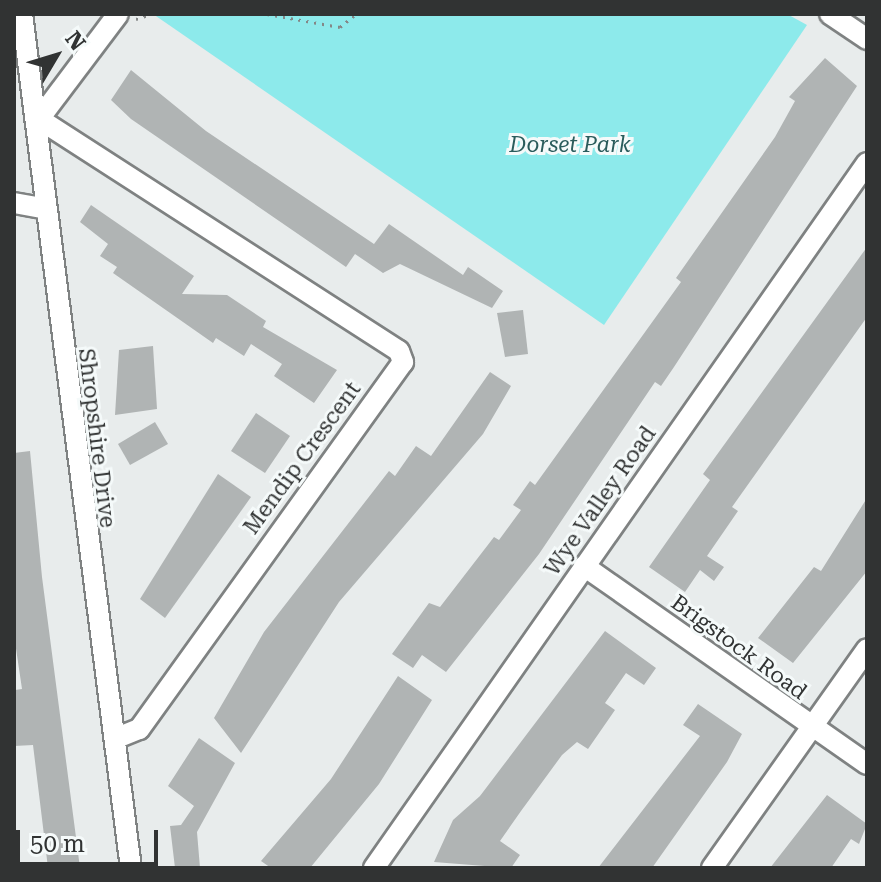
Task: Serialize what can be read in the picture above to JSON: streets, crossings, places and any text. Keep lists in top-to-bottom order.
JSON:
{
  "streets": {
    "street": [
      "Shropshire Drive",
      "Mendip Crescent",
      "Wye Valley Road",
      "Brigstock Road"
    ]
  },
  "crossings": [
    ["Shropshire Drive", "Mendip Crescent"],
    ["Wye Valley Road", "Brigstock Road"]
  ],
  "parks": ["Dorset Park"],
  "scale_bar": "50 m",
  "north": "top right"
}
